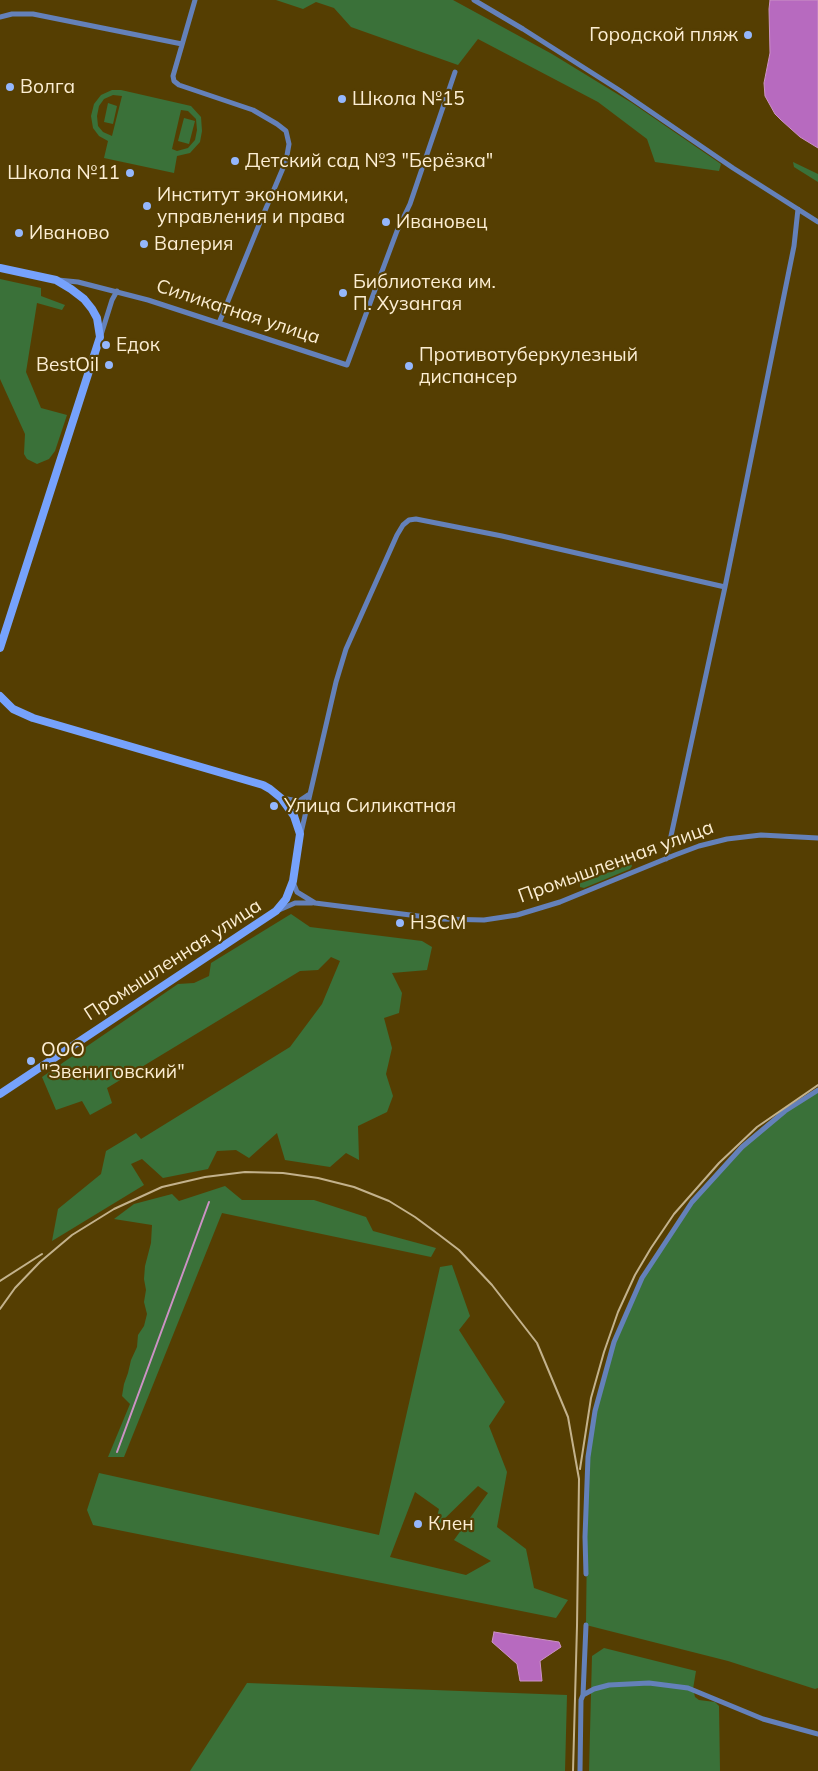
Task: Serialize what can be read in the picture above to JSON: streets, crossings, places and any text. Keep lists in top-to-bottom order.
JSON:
{
  "streets": {
    "street": ["Силикатная улица", "Промышленная улица"]
  },
  "places": [
    "Городской пляж",
    "Волга",
    "Школа №15",
    "Детский сад №3 \"Берёзка\"",
    "Школа №11",
    "Институт экономики, управления и права",
    "Ивановец",
    "Иваново",
    "Валерия",
    "Библиотека им. П. Хузангая",
    "Едок",
    "BestOil",
    "Противотуберкулезный диспансер",
    "Улица Силикатная",
    "НЗСМ",
    "ООО \"Звениговский\"",
    "Клен"
  ]
}
